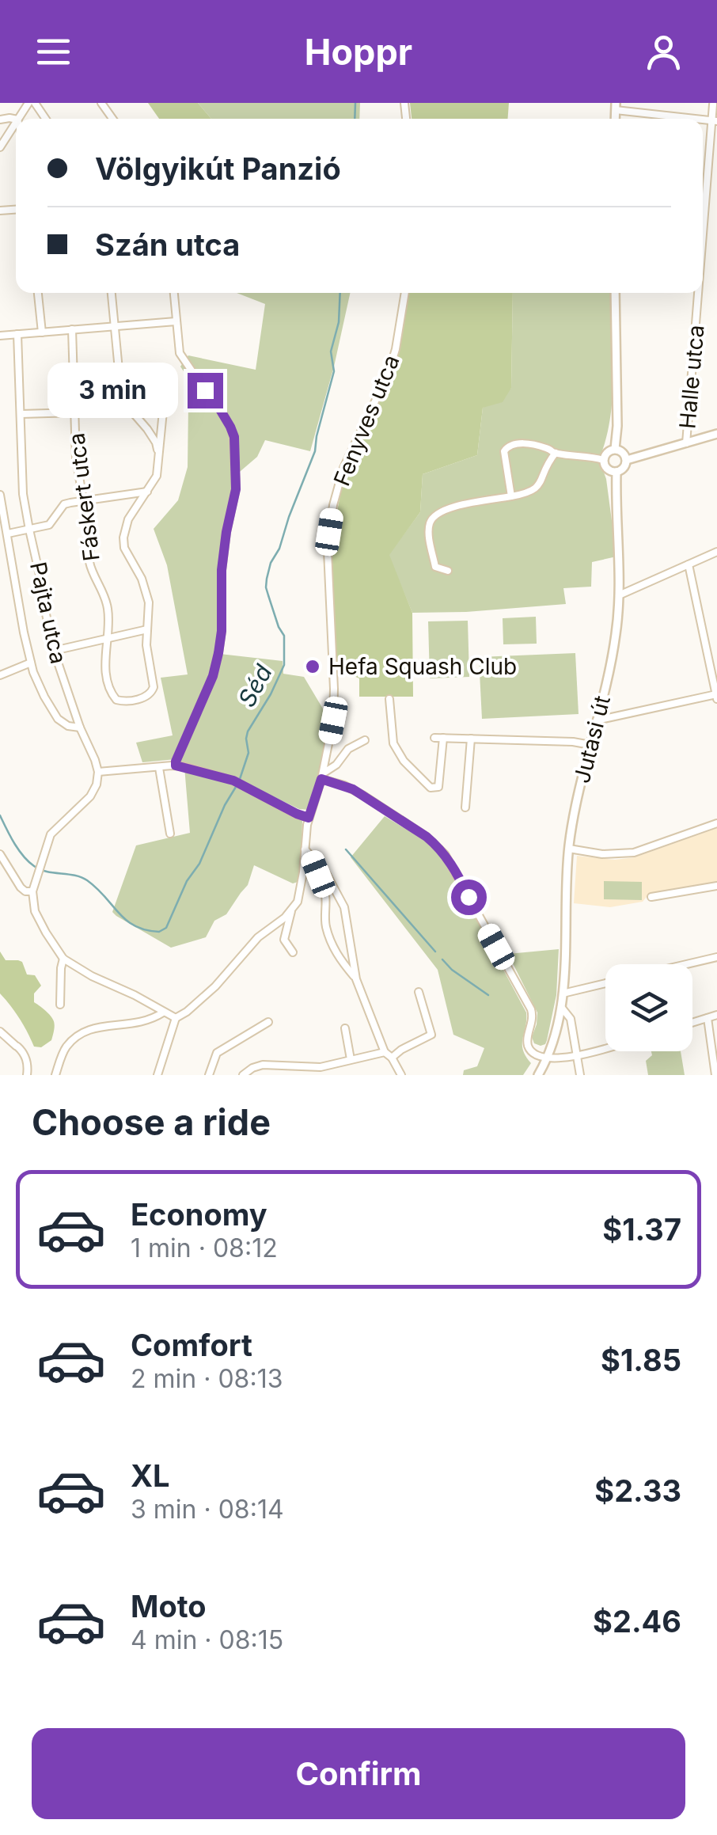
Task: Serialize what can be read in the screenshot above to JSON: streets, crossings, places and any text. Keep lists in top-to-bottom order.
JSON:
{
  "streets": {
    "street": [
      "Halle utca",
      "Fenyves utca",
      "Fáskert utca",
      "Pajta utca",
      "Jutasi út"
    ]
  },
  "crossings": [
    ["Fenyves utca", "Pajta utca"]
  ],
  "water": ["Séd"],
  "places": ["Hefa Squash Club"],
  "page": {
    "header": "Hoppr",
    "banner": ["Völgyikút Panzió", "Szán utca"],
    "bubble": "3 min",
    "heading": "Choose a ride",
    "list": [
      {
        "name": "Economy",
        "note": "1 min · 08:12",
        "value": "$1.37"
      },
      {
        "name": "Comfort",
        "note": "2 min · 08:13",
        "value": "$1.85"
      },
      {
        "name": "XL",
        "note": "3 min · 08:14",
        "value": "$2.33"
      },
      {
        "name": "Moto",
        "note": "4 min · 08:15",
        "value": "$2.46"
      }
    ],
    "buttons": "Confirm"
  }
}
